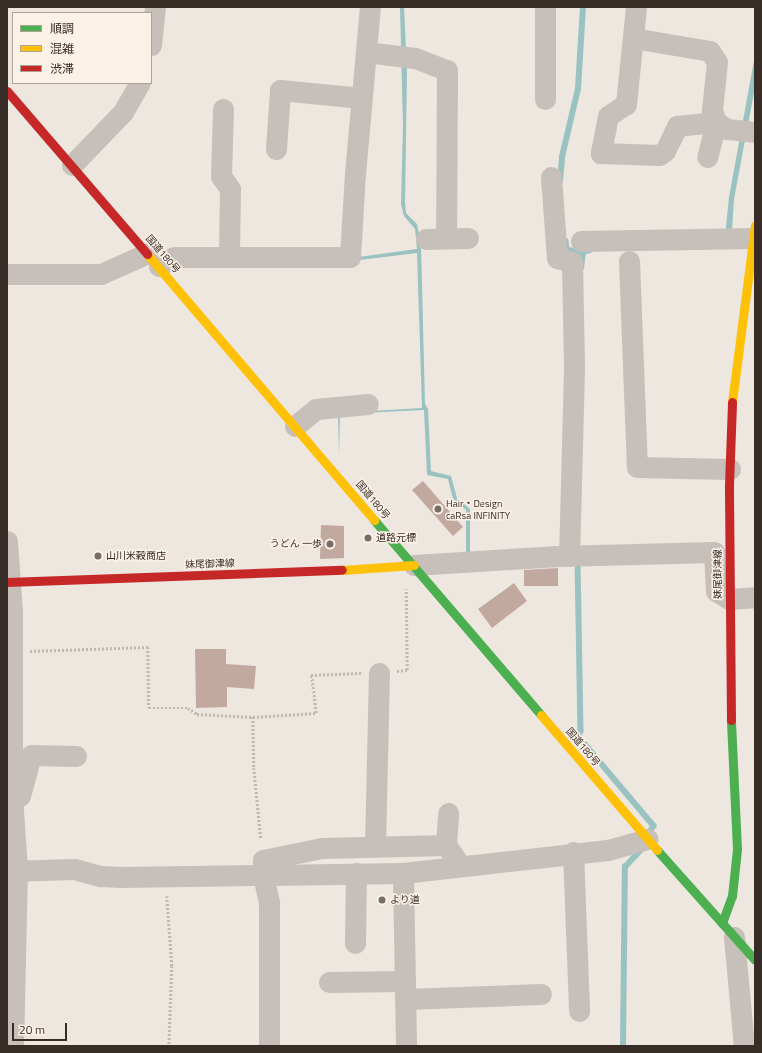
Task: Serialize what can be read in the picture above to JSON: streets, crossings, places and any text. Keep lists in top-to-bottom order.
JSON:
{
  "streets": {
    "main road": ["国道180号", "妹尾御津線"]
  },
  "crossings": [
    ["国道180号", "妹尾御津線"]
  ],
  "places": [
    "Hair・Design caRsa INFINITY",
    "道路元標",
    "うどん 一歩",
    "山川米穀商店",
    "より道"
  ],
  "legend": ["順調", "混雑", "渋滞"],
  "scale_bar": "20 m"
}
